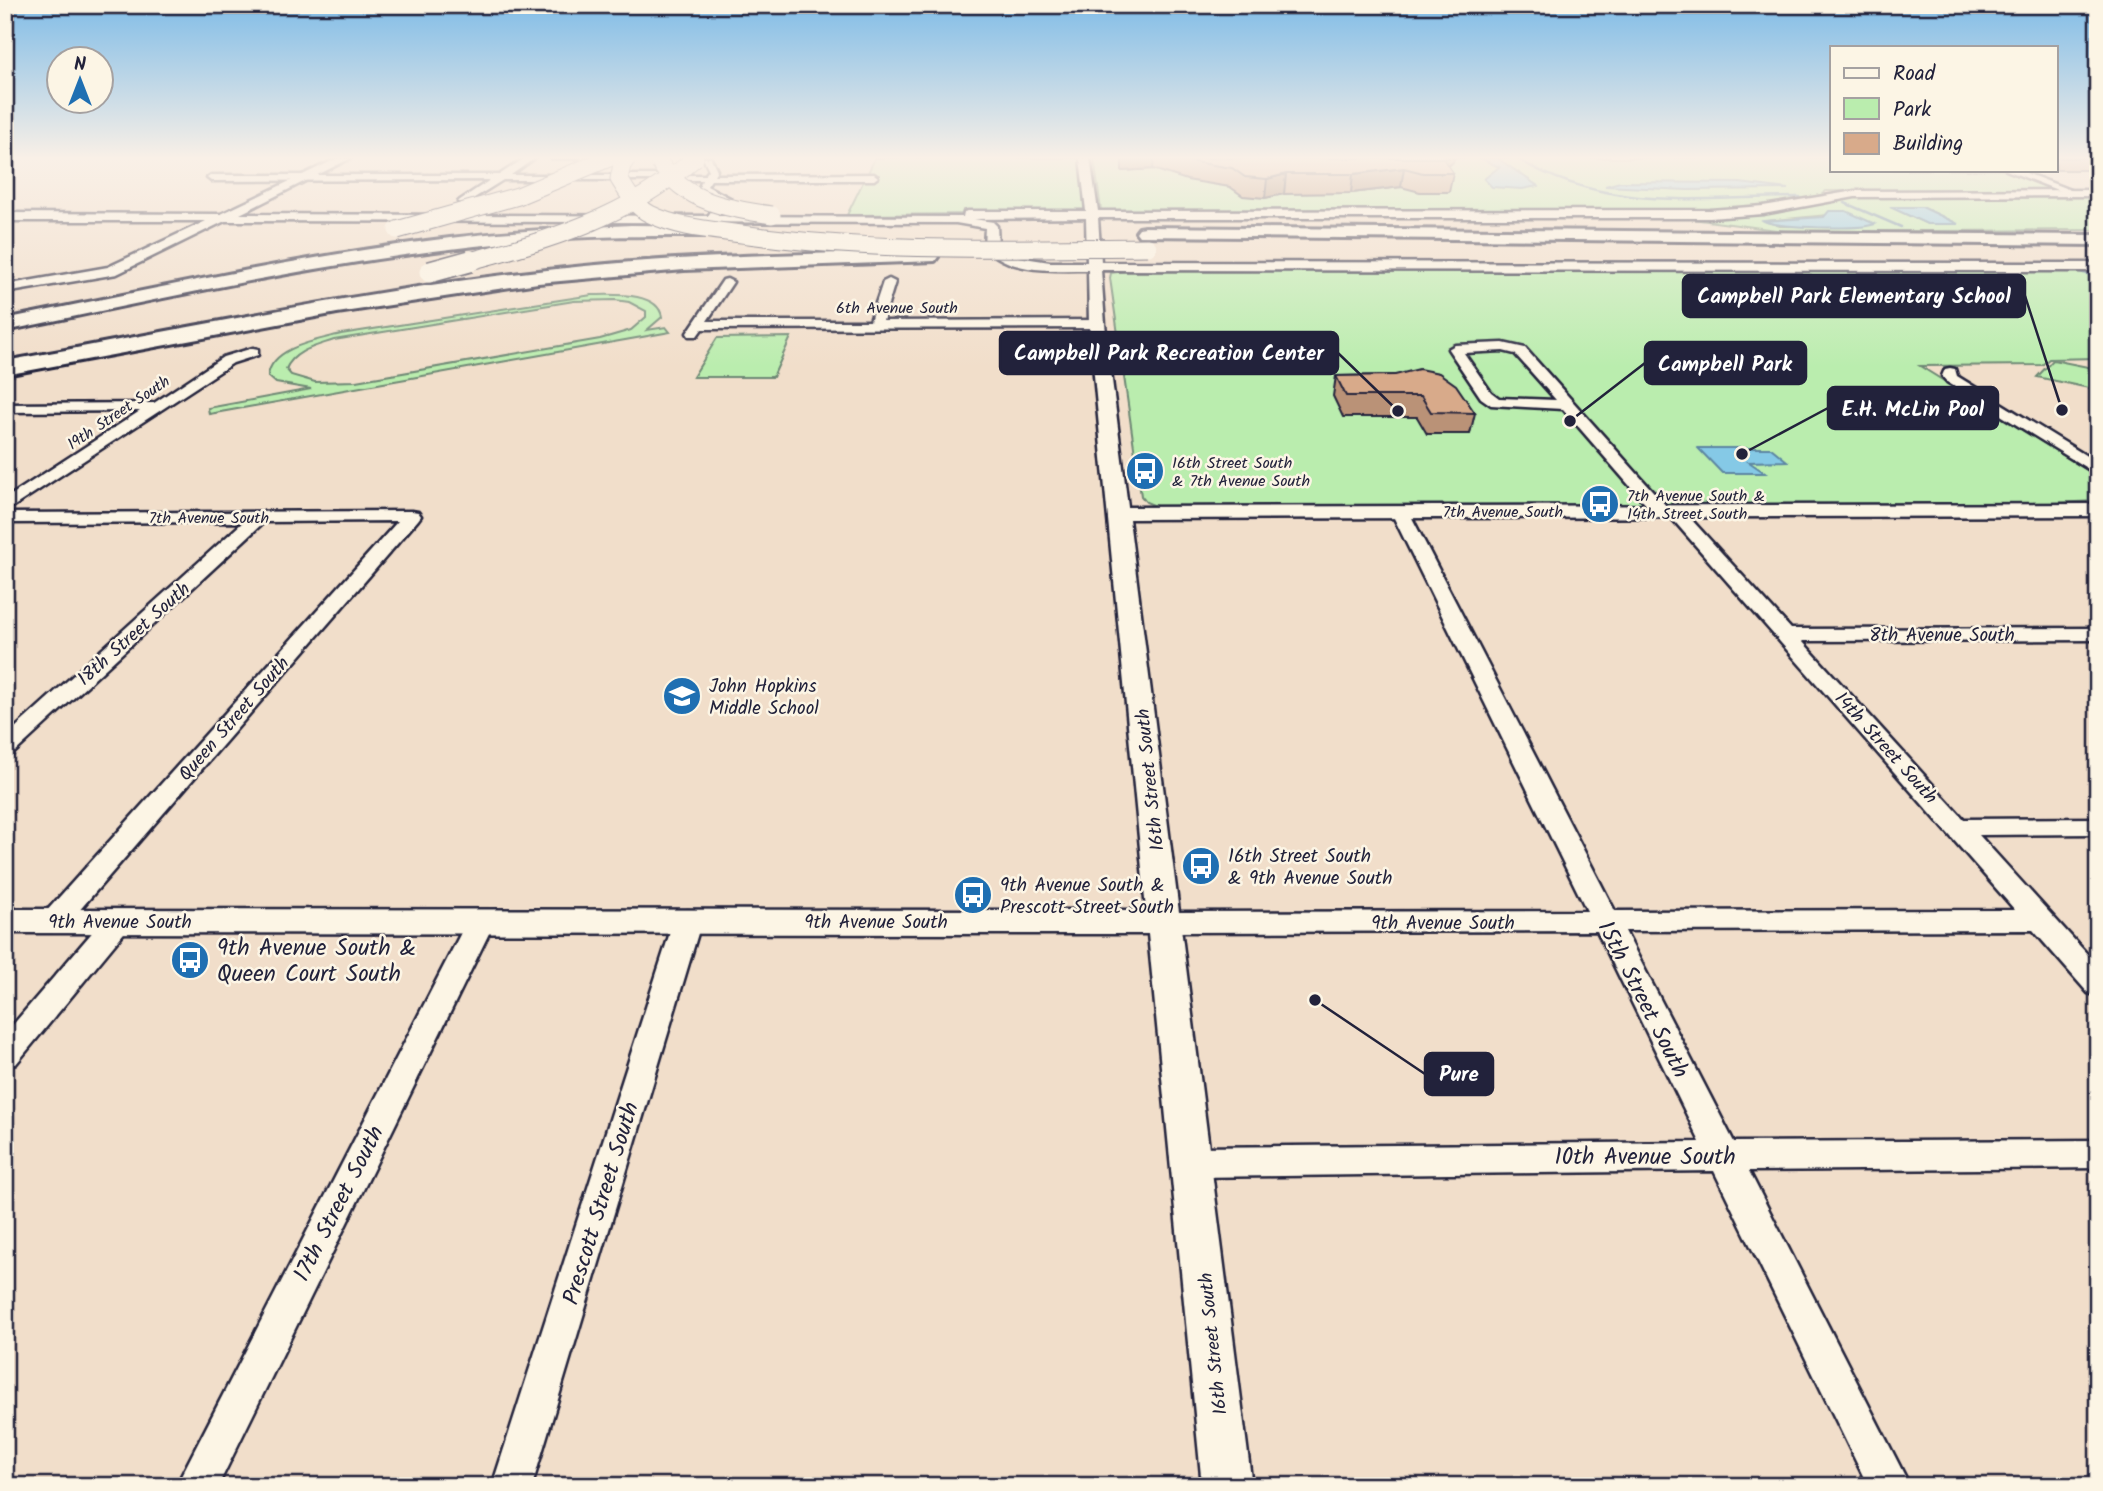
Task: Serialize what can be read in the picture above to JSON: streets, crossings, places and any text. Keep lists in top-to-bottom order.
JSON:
{
  "streets": {
    "street": [
      "6th Avenue South",
      "19th Street South",
      "7th Avenue South",
      "18th Street South",
      "8th Avenue South",
      "Queen Street South",
      "14th Street South",
      "16th Street South",
      "9th Avenue South",
      "15th Street South",
      "10th Avenue South",
      "17th Street South",
      "Prescott Street South"
    ]
  },
  "crossings": [
    ["6th Avenue South", "16th Street South"],
    ["7th Avenue South", "18th Street South"],
    ["7th Avenue South", "Queen Street South"],
    ["7th Avenue South", "14th Street South"],
    ["7th Avenue South", "16th Street South"],
    ["7th Avenue South", "15th Street South"],
    ["8th Avenue South", "14th Street South"],
    ["Queen Street South", "9th Avenue South"],
    ["14th Street South", "9th Avenue South"],
    ["16th Street South", "9th Avenue South"],
    ["16th Street South", "10th Avenue South"],
    ["9th Avenue South", "15th Street South"],
    ["9th Avenue South", "17th Street South"],
    ["9th Avenue South", "Prescott Street South"],
    ["15th Street South", "10th Avenue South"]
  ],
  "places": {
    "other": [
      "Campbell Park Elementary School",
      "Campbell Park Recreation Center",
      "Campbell Park",
      "E.H. McLin Pool",
      "Pure"
    ],
    "bus stop": [
      "16th Street South & 7th Avenue South",
      "7th Avenue South & 14th Street South",
      "16th Street South & 9th Avenue South",
      "9th Avenue South & Prescott Street South",
      "9th Avenue South & Queen Court South"
    ],
    "school or university": ["John Hopkins Middle School"]
  },
  "legend": ["Road", "Park", "Building"],
  "north": "top"
}
